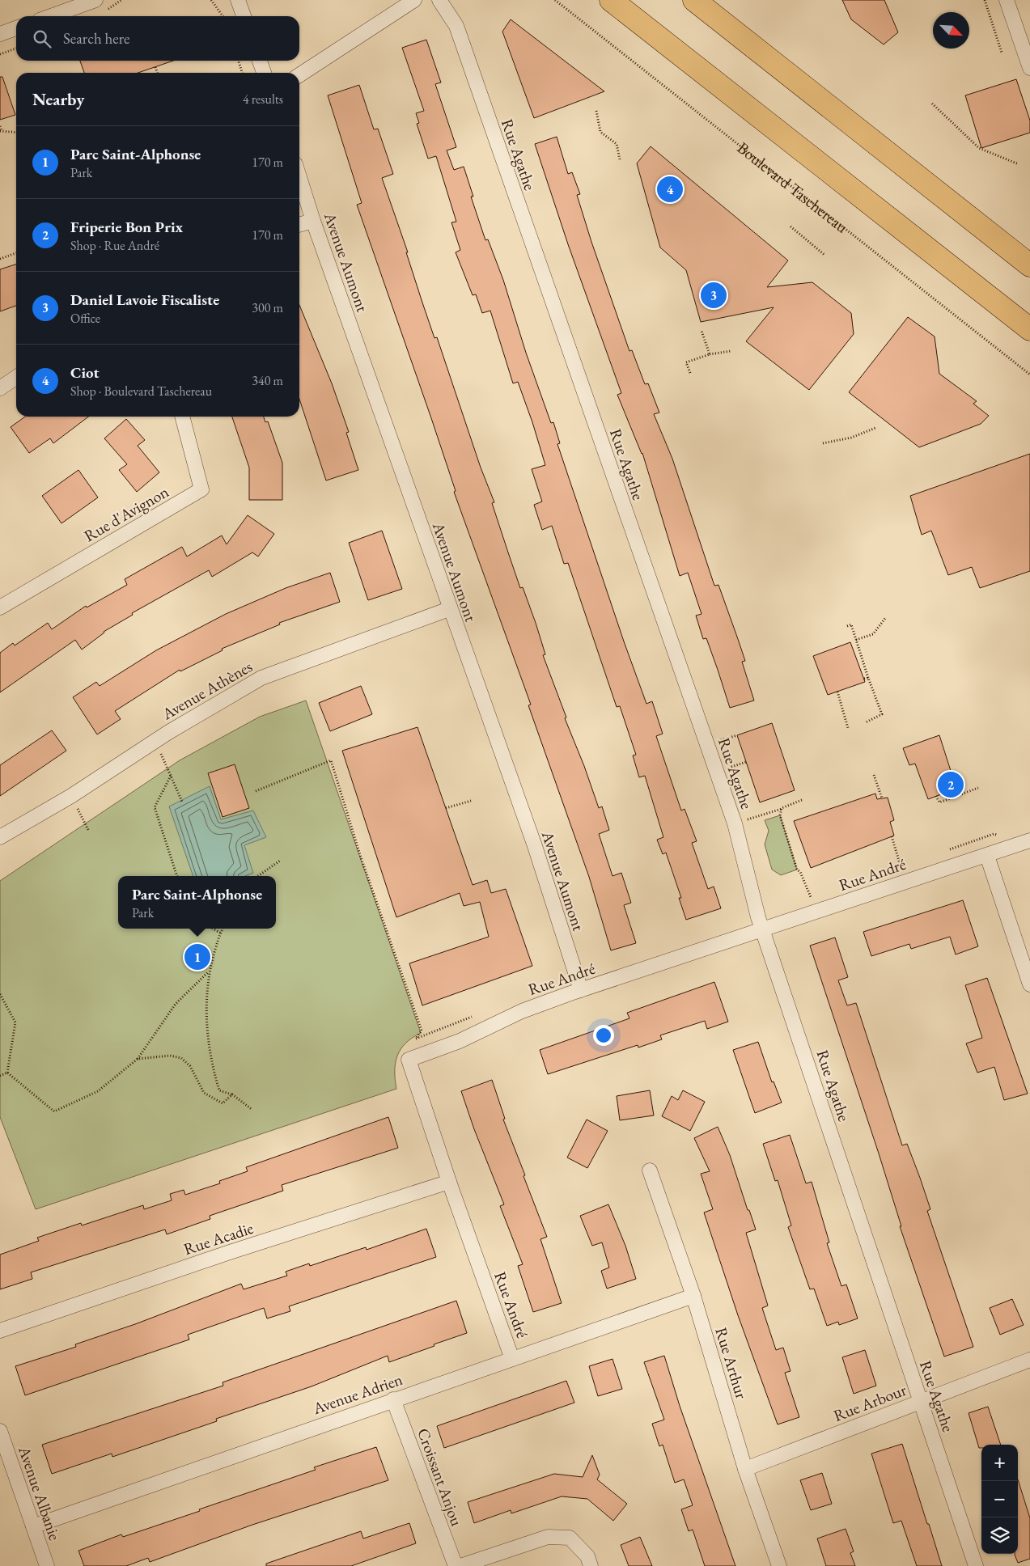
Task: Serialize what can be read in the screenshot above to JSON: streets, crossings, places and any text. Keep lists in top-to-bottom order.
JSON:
{
  "streets": {
    "street": [
      "Rue Agathe",
      "Avenue Aumont",
      "Rue d'Avignon",
      "Avenue Athènes",
      "Rue André",
      "Rue Acadie",
      "Rue Arthur",
      "Avenue Adrien",
      "Rue Arbour",
      "Croissant Anjou",
      "Avenue Albanie"
    ],
    "path": ["Boulevard Taschereau"]
  },
  "crossings": [
    ["Rue Agathe", "Rue André"],
    ["Rue Agathe", "Rue Arbour"],
    ["Avenue Aumont", "Avenue Athènes"],
    ["Avenue Aumont", "Rue André"],
    ["Rue André", "Rue Acadie"],
    ["Rue André", "Avenue Adrien"],
    ["Rue Arthur", "Avenue Adrien"],
    ["Rue Arthur", "Rue Arbour"],
    ["Avenue Adrien", "Croissant Anjou"],
    ["Avenue Adrien", "Avenue Albanie"]
  ],
  "north": "bottom right",
  "page": {
    "search": "Search here",
    "heading": ["Nearby", "4 results"],
    "list": [
      {
        "mark": "1",
        "name": "Parc Saint-Alphonse",
        "note": "Park",
        "value": "170 m"
      },
      {
        "mark": "2",
        "name": "Friperie Bon Prix",
        "note": "Shop · Rue André",
        "value": "170 m"
      },
      {
        "mark": "3",
        "name": "Daniel Lavoie Fiscaliste",
        "note": "Office",
        "value": "300 m"
      },
      {
        "mark": "4",
        "name": "Ciot",
        "note": "Shop · Boulevard Taschereau",
        "value": "340 m"
      }
    ],
    "pins": [
      "4",
      "3",
      "2",
      "1"
    ],
    "popup": ["Parc Saint-Alphonse", "Park"],
    "map_buttons": ["+", "−"]
  }
}
